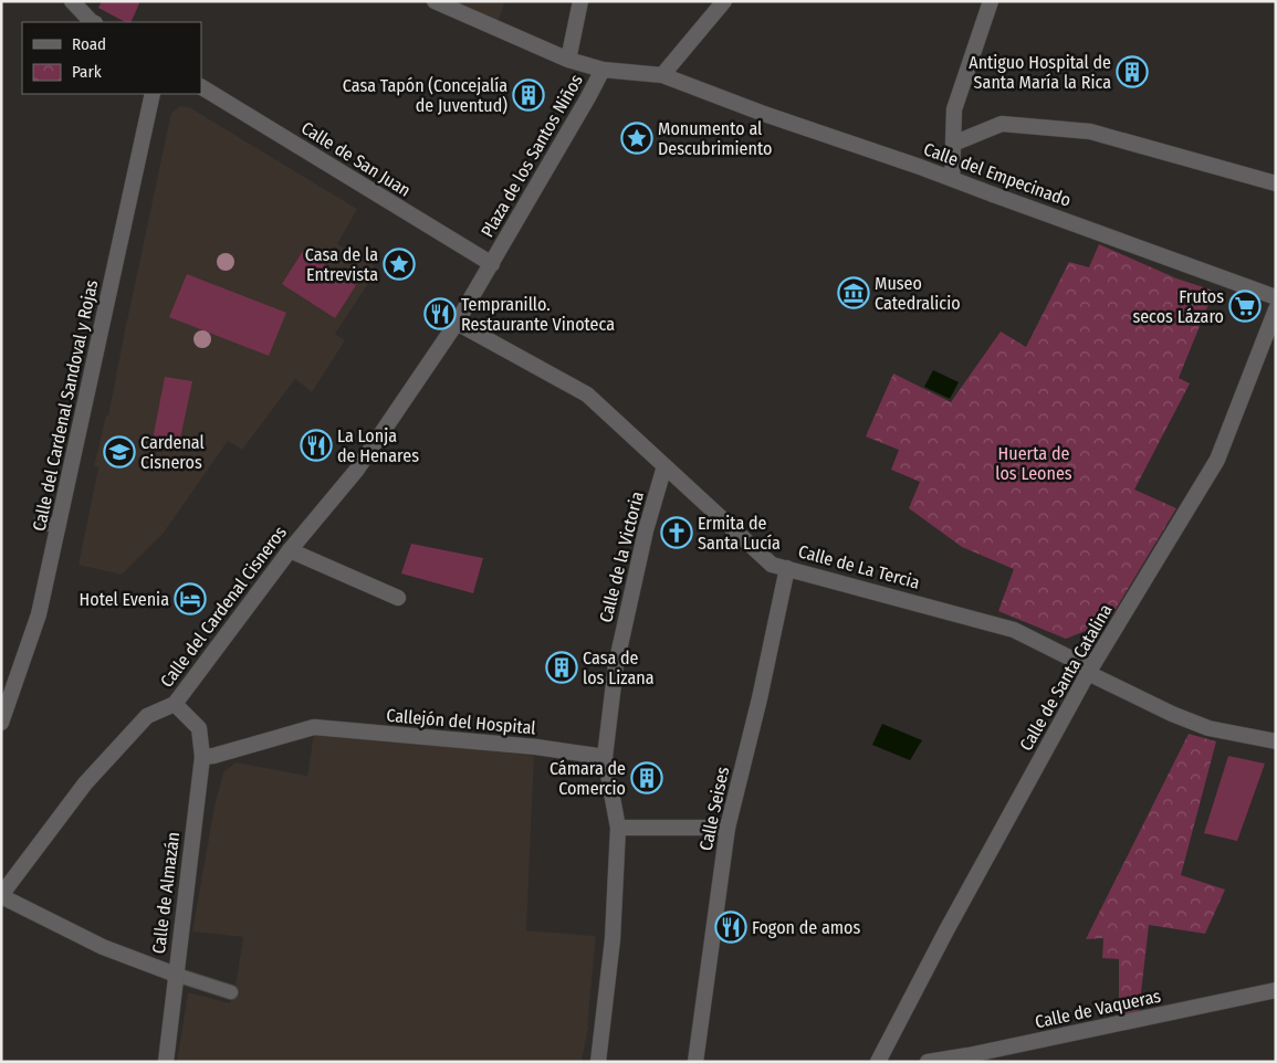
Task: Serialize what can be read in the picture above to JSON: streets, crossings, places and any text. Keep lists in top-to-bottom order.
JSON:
{
  "streets": {
    "street": [
      "Plaza de los Santos Niños",
      "Calle de San Juan",
      "Calle del Empecinado",
      "Calle del Cardenal Sandoval y Rojas",
      "Calle de la Victoria",
      "Calle de La Tercia",
      "Calle del Cardenal Cisneros",
      "Calle de Santa Catalina",
      "Callejón del Hospital",
      "Calle Seises",
      "Calle de Almazán",
      "Calle de Vaqueras"
    ]
  },
  "crossings": [
    ["Plaza de los Santos Niños", "Calle de San Juan"],
    ["Plaza de los Santos Niños", "Calle del Empecinado"],
    ["Plaza de los Santos Niños", "Calle de La Tercia"],
    ["Plaza de los Santos Niños", "Calle del Cardenal Cisneros"],
    ["Calle de la Victoria", "Calle de La Tercia"],
    ["Calle de la Victoria", "Callejón del Hospital"],
    ["Calle de La Tercia", "Calle del Cardenal Cisneros"],
    ["Calle de La Tercia", "Calle de Santa Catalina"],
    ["Calle de La Tercia", "Calle Seises"],
    ["Calle del Cardenal Cisneros", "Calle de Almazán"],
    ["Callejón del Hospital", "Calle de Almazán"]
  ],
  "parks": ["Huerta de los Leones"],
  "places": {
    "building": [
      "Antiguo Hospital de Santa María la Rica",
      "Casa Tapón (Concejalía de Juventud)",
      "Casa de los Lizana",
      "Cámara de Comercio"
    ],
    "place": ["Monumento al Descubrimiento", "Casa de la Entrevista"],
    "museum": ["Museo Catedralicio"],
    "supermarket": ["Frutos secos Lázaro"],
    "restaurant": ["Tempranillo. Restaurante Vinoteca", "La Lonja de Henares", "Fogon de amos"],
    "school or university": ["Cardenal Cisneros"],
    "church": ["Ermita de Santa Lucía"],
    "hotel": ["Hotel Evenia"]
  },
  "legend": ["Road", "Park"]
}
